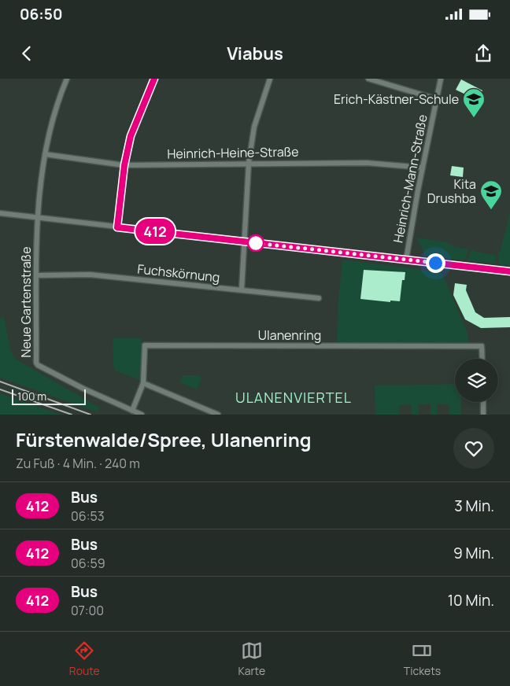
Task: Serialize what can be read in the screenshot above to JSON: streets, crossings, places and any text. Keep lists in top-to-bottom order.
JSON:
{
  "streets": {
    "street": [
      "Heinrich-Heine-Straße",
      "Heinrich-Mann-Straße",
      "Fuchskörnung",
      "Neue Gartenstraße",
      "Ulanenring"
    ]
  },
  "crossings": [
    ["Heinrich-Heine-Straße", "Heinrich-Mann-Straße"],
    ["Heinrich-Heine-Straße", "Neue Gartenstraße"],
    ["Fuchskörnung", "Neue Gartenstraße"],
    ["Neue Gartenstraße", "Ulanenring"]
  ],
  "districts": ["ULANENVIERTEL"],
  "places": {
    "school or university": ["Erich-Kästner-Schule", "Kita Drushba"]
  },
  "lines": ["bus line 412"],
  "scale_bar": "100 m",
  "page": {
    "status": "06:50",
    "header": "Viabus",
    "on_map": "412",
    "scale": "100 m",
    "heading": ["Fürstenwalde/Spree, Ulanenring", "Zu Fuß · 4 Min. · 240 m"],
    "list": [
      {
        "mark": "412",
        "name": "Bus",
        "note": "06:53",
        "value": "3 Min."
      },
      {
        "mark": "412",
        "name": "Bus",
        "note": "06:59",
        "value": "9 Min."
      },
      {
        "mark": "412",
        "name": "Bus",
        "note": "07:00",
        "value": "10 Min."
      }
    ],
    "tabs": ["Route", "Karte", "Tickets"]
  }
}
